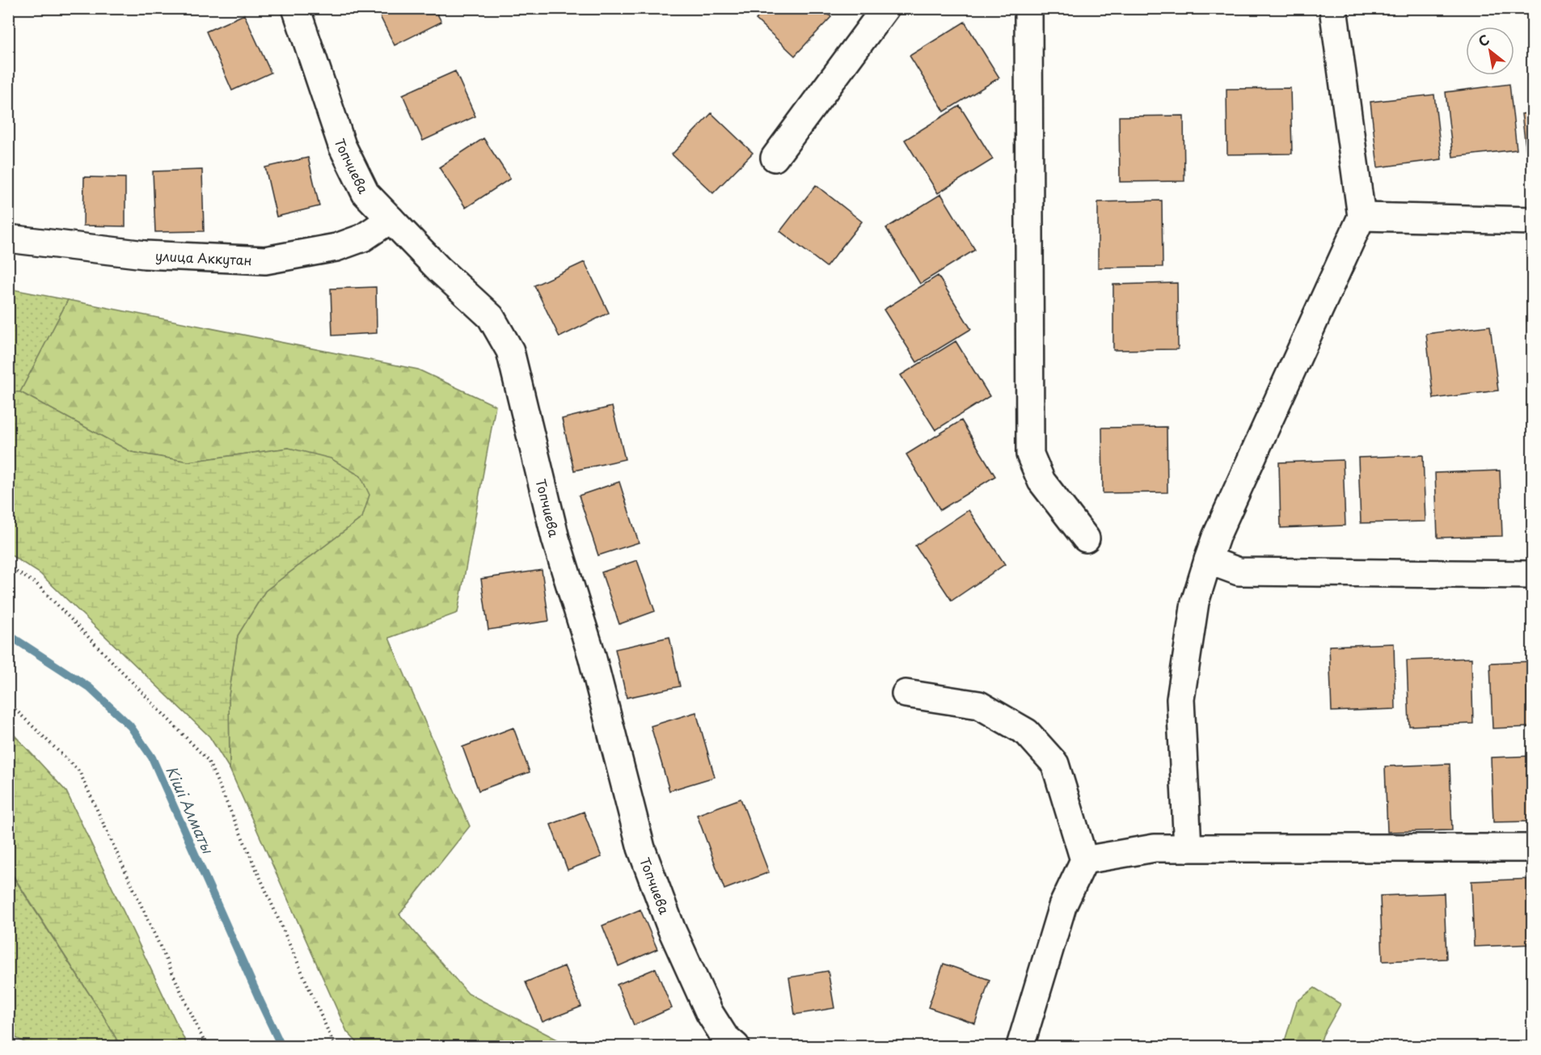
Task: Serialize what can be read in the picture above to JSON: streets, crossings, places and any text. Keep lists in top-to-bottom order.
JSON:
{
  "streets": {
    "street": ["Топчиева", "улица Аккутан"]
  },
  "crossings": [
    ["Топчиева", "улица Аккутан"]
  ],
  "water": ["Кіші Алматы"],
  "north": "top left"
}
